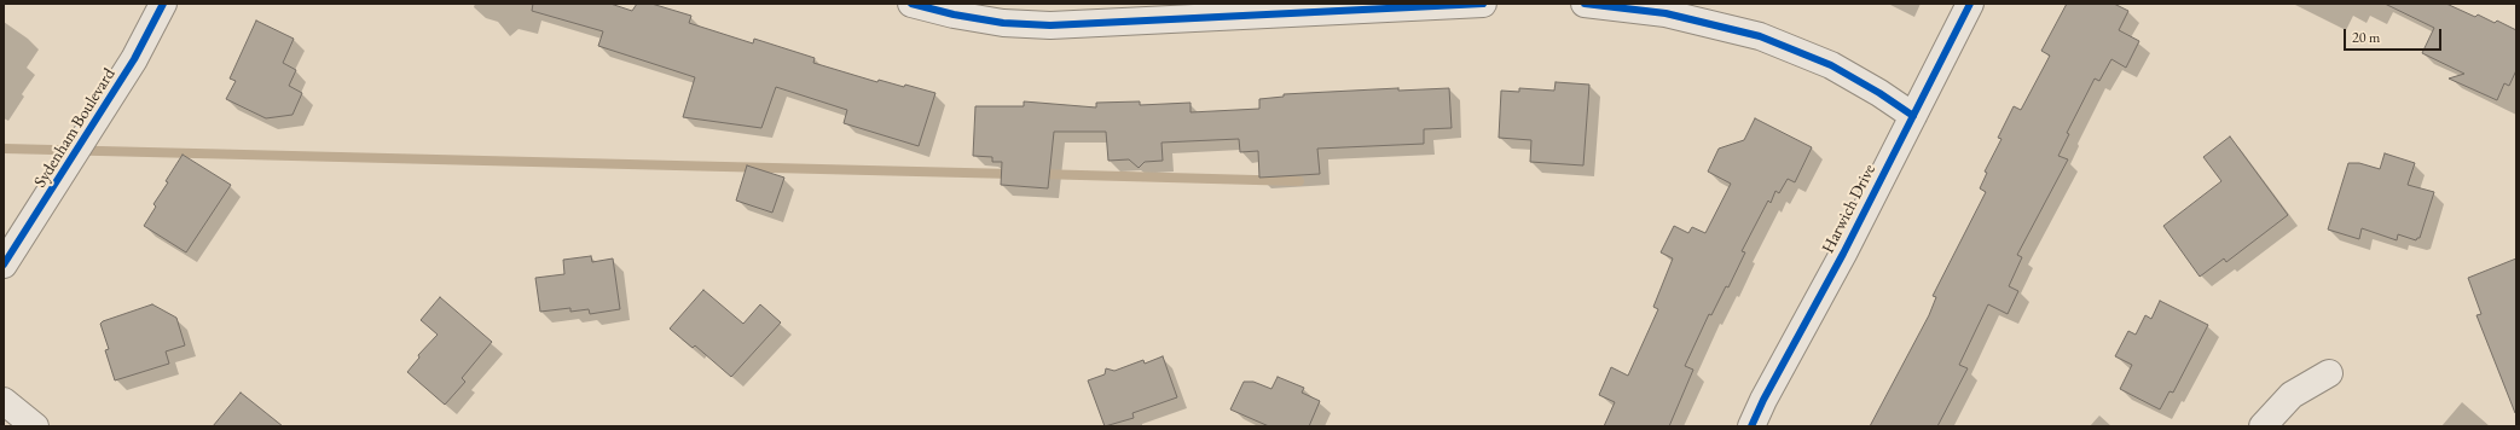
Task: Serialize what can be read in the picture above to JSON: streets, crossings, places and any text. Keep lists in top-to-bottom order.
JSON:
{
  "streets": {
    "street": ["Sydenham Boulevard", "Harwich Drive"]
  },
  "scale_bar": "20 m"
}
